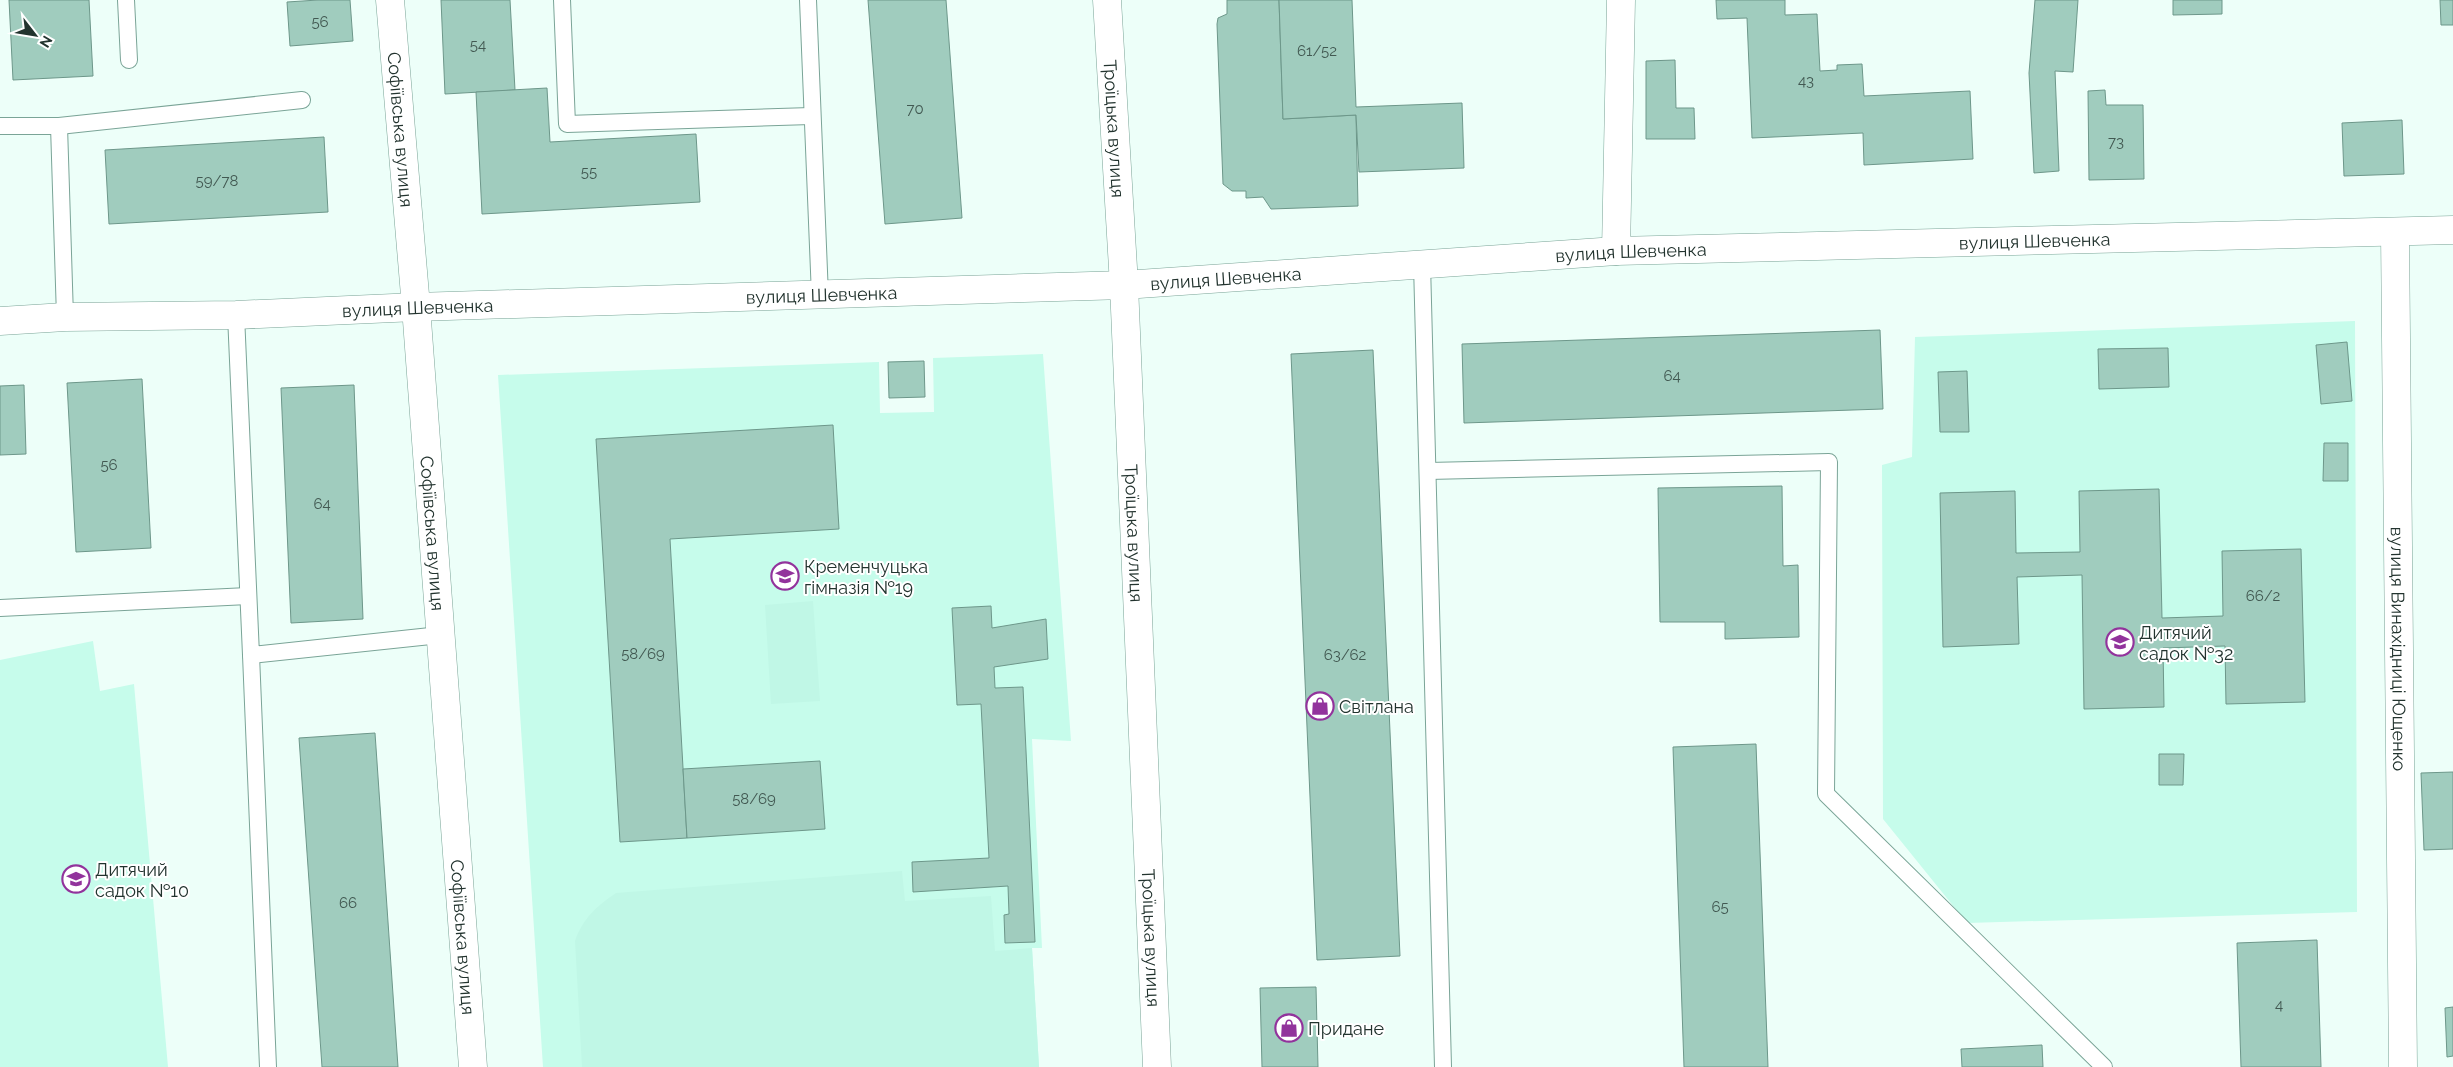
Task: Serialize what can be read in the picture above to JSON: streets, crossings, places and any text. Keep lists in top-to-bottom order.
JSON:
{
  "streets": {
    "street": [
      "Троїцька вулиця",
      "Софіївська вулиця",
      "вулиця Шевченка",
      "вулиця Винахідниці Ющенко"
    ]
  },
  "crossings": [
    ["Троїцька вулиця", "вулиця Шевченка"],
    ["Софіївська вулиця", "вулиця Шевченка"],
    ["вулиця Шевченка", "вулиця Винахідниці Ющенко"]
  ],
  "places": {
    "school or university": ["Кременчуцька гімназія №19", "Дитячий садок №32", "Дитячий садок №10"],
    "shop": ["Світлана", "Придане"]
  },
  "house_numbers": [
    "56",
    "54",
    "61/52",
    "43",
    "70",
    "73",
    "55",
    "59/78",
    "64",
    "56",
    "64",
    "66/2",
    "58/69",
    "63/62",
    "58/69",
    "66",
    "65",
    "4"
  ],
  "north": "bottom right"
}
